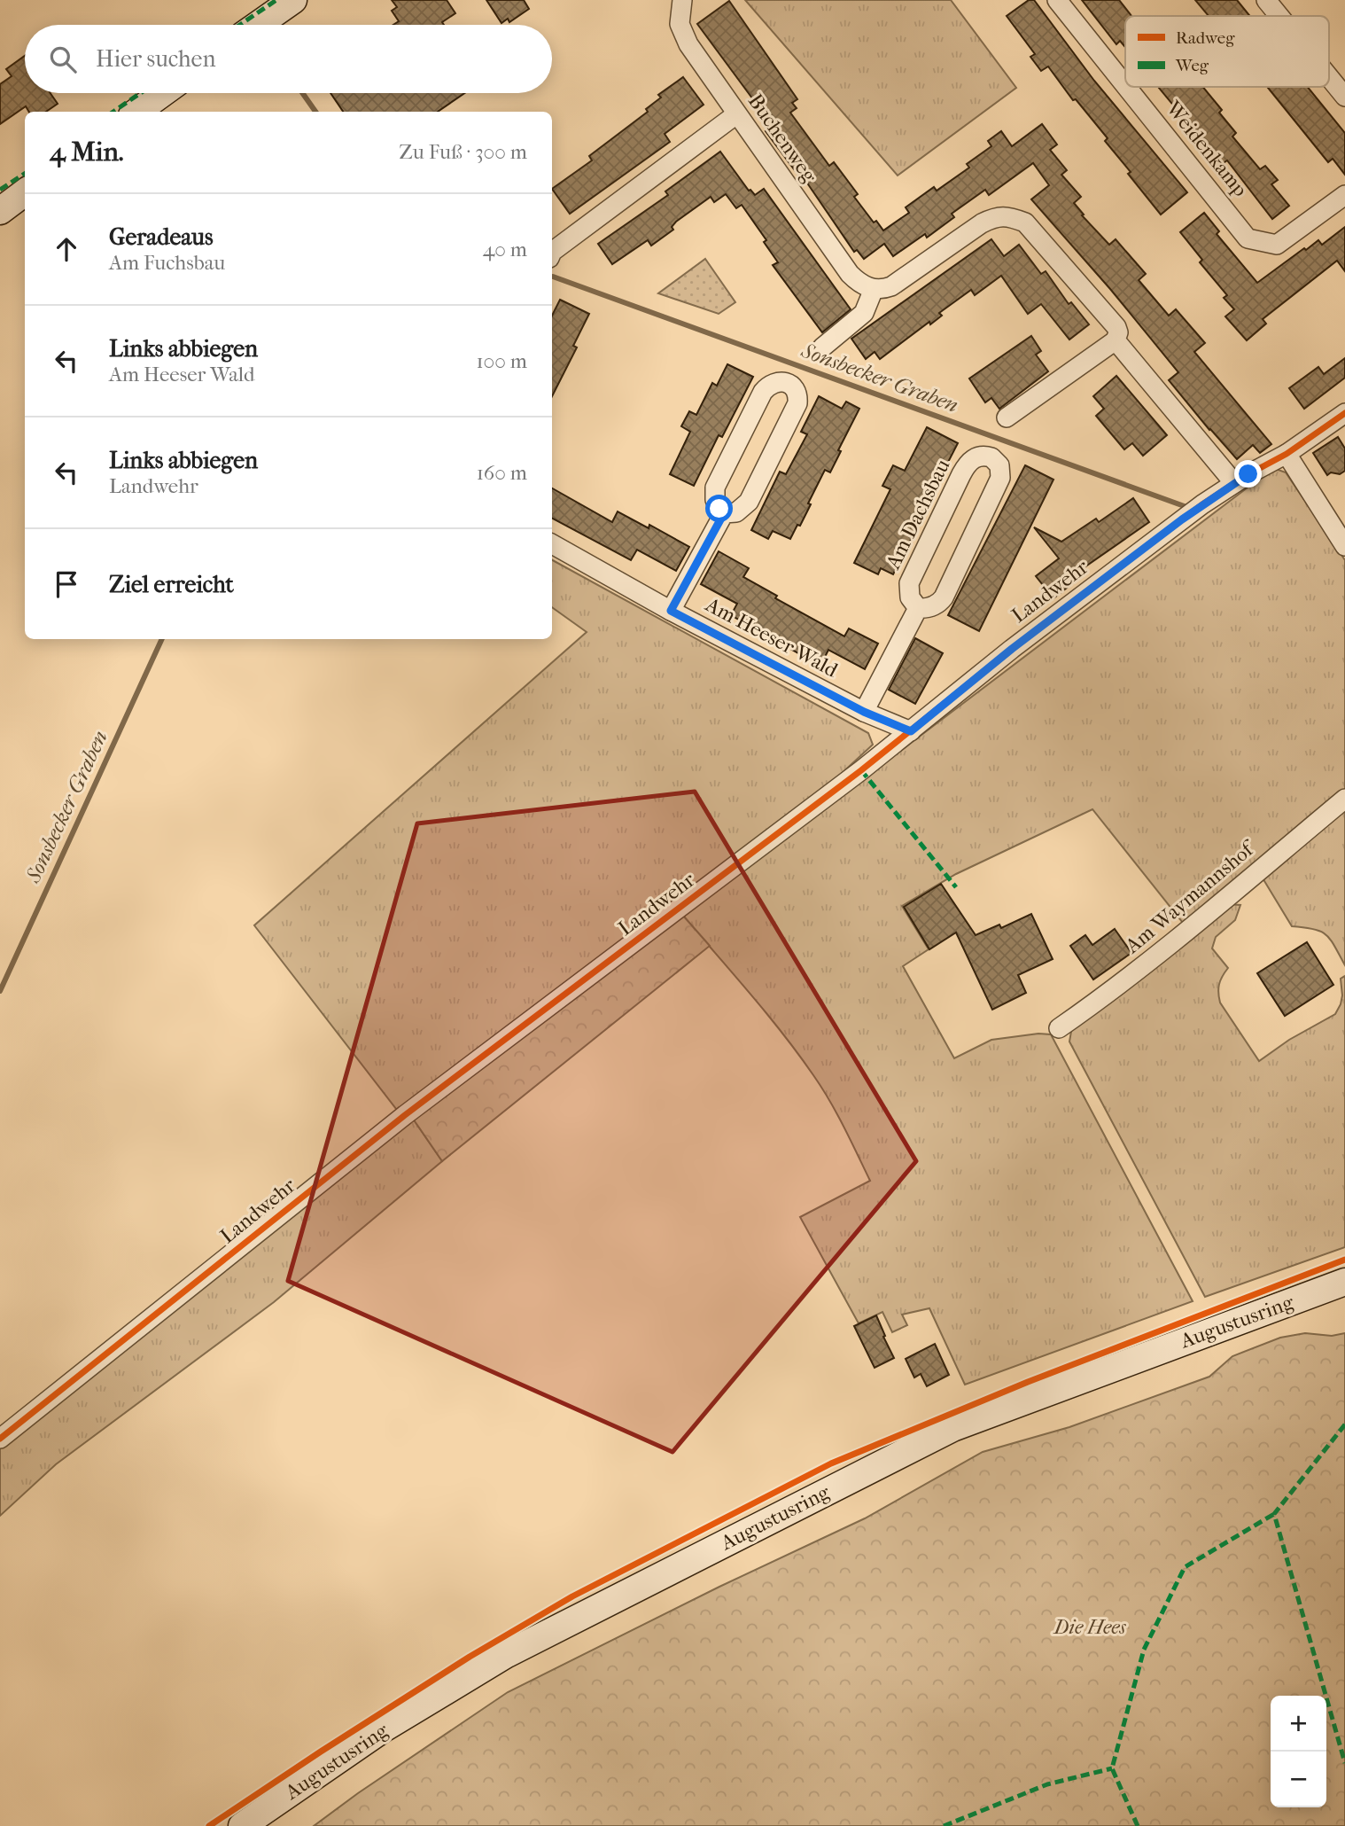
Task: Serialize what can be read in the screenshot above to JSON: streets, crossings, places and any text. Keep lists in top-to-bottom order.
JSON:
{
  "streets": {
    "main road": ["Augustusring"],
    "street": [
      "Buchenweg",
      "Weidenkamp",
      "Am Dachsbau",
      "Landwehr",
      "Am Heeser Wald",
      "Am Waymannshof"
    ]
  },
  "crossings": [
    ["Landwehr", "Am Heeser Wald"]
  ],
  "water": ["Sonsbecker Graben"],
  "parks": ["Die Hees"],
  "legend": ["Radweg", "Weg"],
  "page": {
    "search": "Hier suchen",
    "heading": ["4 Min.", "Zu Fuß · 300 m"],
    "list": [
      ["Geradeaus", "Am Fuchsbau", "40 m"],
      ["Links abbiegen", "Am Heeser Wald", "100 m"],
      ["Links abbiegen", "Landwehr", "160 m"],
      "Ziel erreicht"
    ],
    "map_buttons": ["+", "−"]
  }
}
